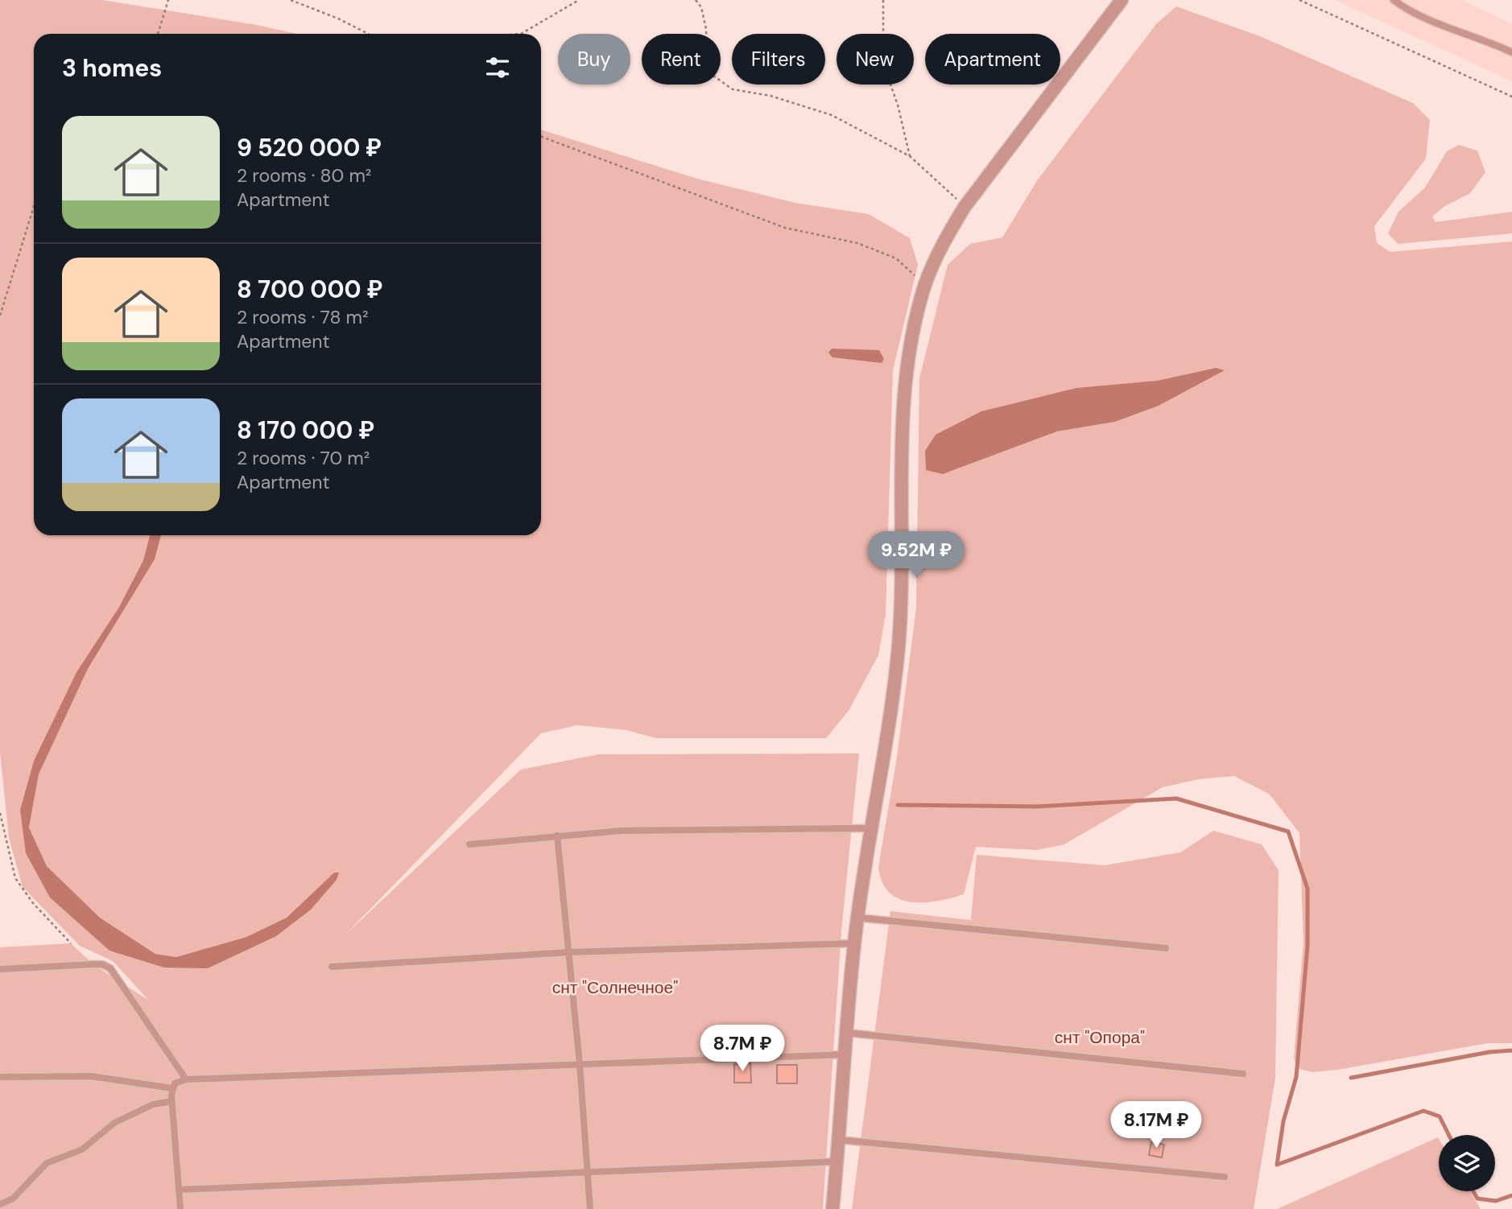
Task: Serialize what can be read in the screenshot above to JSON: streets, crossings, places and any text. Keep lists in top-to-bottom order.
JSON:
{
  "parks": ["снт \"Солнечное\"", "снт \"Опора\""],
  "page": {
    "chip": [
      "Buy",
      "Rent",
      "Filters",
      "New",
      "Apartment"
    ],
    "heading": "3 homes",
    "list": [
      {
        "name": "9 520 000 ₽",
        "note": "2 rooms · 80 m² · Apartment"
      },
      {
        "name": "8 700 000 ₽",
        "note": "2 rooms · 78 m² · Apartment"
      },
      {
        "name": "8 170 000 ₽",
        "note": "2 rooms · 70 m² · Apartment"
      }
    ],
    "price": ["9.52M ₽", "8.7M ₽", "8.17M ₽"]
  }
}
